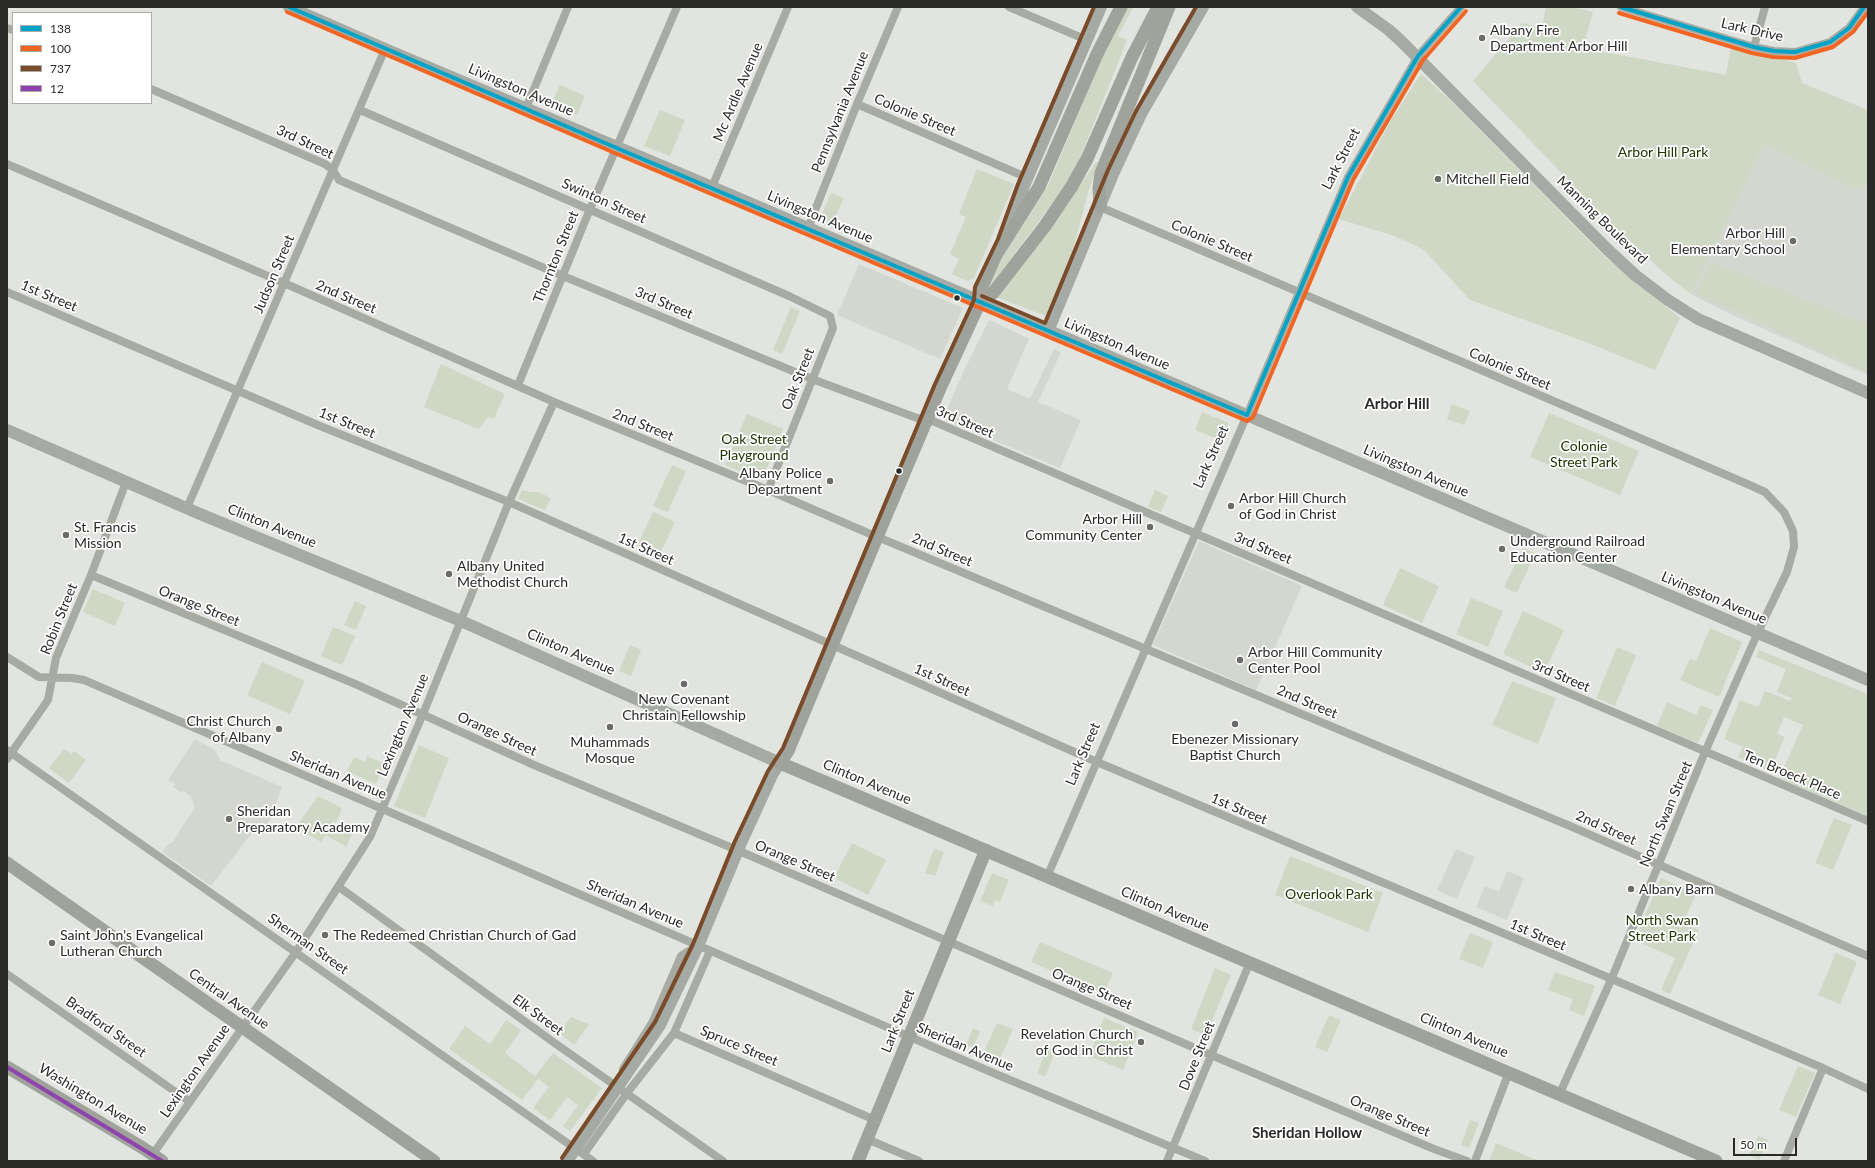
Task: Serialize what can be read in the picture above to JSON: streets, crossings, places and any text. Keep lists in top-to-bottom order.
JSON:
{
  "streets": {
    "main road": [
      "Lark Street",
      "Clinton Avenue",
      "Central Avenue",
      "Washington Avenue"
    ],
    "street": [
      "Lark Drive",
      "Livingston Avenue",
      "Mc Ardle Avenue",
      "Pennsylvania Avenue",
      "Colonie Street",
      "3rd Street",
      "Swinton Street",
      "Manning Boulevard",
      "Thornton Street",
      "Judson Street",
      "1st Street",
      "2nd Street",
      "Oak Street",
      "Orange Street",
      "Robin Street",
      "Lexington Avenue",
      "Sheridan Avenue",
      "Ten Broeck Place",
      "North Swan Street",
      "Sherman Street",
      "Elk Street",
      "Bradford Street",
      "Spruce Street",
      "Dove Street"
    ]
  },
  "crossings": [
    ["Livingston Avenue", "Mc Ardle Avenue"],
    ["Livingston Avenue", "Pennsylvania Avenue"],
    ["Livingston Avenue", "Colonie Street"],
    ["Livingston Avenue", "Lark Street"],
    ["Livingston Avenue", "Thornton Street"],
    ["Livingston Avenue", "Judson Street"],
    ["Livingston Avenue", "North Swan Street"],
    ["Pennsylvania Avenue", "Colonie Street"],
    ["Colonie Street", "Lark Street"],
    ["Colonie Street", "North Swan Street"],
    ["3rd Street", "Lark Street"],
    ["3rd Street", "Thornton Street"],
    ["3rd Street", "Judson Street"],
    ["3rd Street", "Oak Street"],
    ["3rd Street", "Ten Broeck Place"],
    ["3rd Street", "North Swan Street"],
    ["Lark Street", "Manning Boulevard"],
    ["Lark Street", "1st Street"],
    ["Lark Street", "2nd Street"],
    ["Lark Street", "Clinton Avenue"],
    ["Lark Street", "Orange Street"],
    ["Lark Street", "Sheridan Avenue"],
    ["Lark Street", "Spruce Street"],
    ["Swinton Street", "Thornton Street"],
    ["Swinton Street", "Judson Street"],
    ["Swinton Street", "Oak Street"],
    ["Thornton Street", "2nd Street"],
    ["Judson Street", "1st Street"],
    ["Judson Street", "2nd Street"],
    ["Judson Street", "Clinton Avenue"],
    ["1st Street", "Lexington Avenue"],
    ["1st Street", "North Swan Street"],
    ["2nd Street", "Oak Street"],
    ["2nd Street", "Lexington Avenue"],
    ["2nd Street", "North Swan Street"],
    ["Clinton Avenue", "Robin Street"],
    ["Clinton Avenue", "Lexington Avenue"],
    ["Clinton Avenue", "North Swan Street"],
    ["Clinton Avenue", "Dove Street"],
    ["Orange Street", "Robin Street"],
    ["Orange Street", "Lexington Avenue"],
    ["Orange Street", "Dove Street"],
    ["Robin Street", "Sheridan Avenue"],
    ["Robin Street", "Sherman Street"],
    ["Lexington Avenue", "Sheridan Avenue"],
    ["Lexington Avenue", "Sherman Street"],
    ["Lexington Avenue", "Central Avenue"],
    ["Lexington Avenue", "Elk Street"],
    ["Lexington Avenue", "Bradford Street"],
    ["Lexington Avenue", "Washington Avenue"],
    ["Sheridan Avenue", "Dove Street"],
    ["Ten Broeck Place", "North Swan Street"]
  ],
  "districts": ["Arbor Hill", "Sheridan Hollow"],
  "parks": [
    "Arbor Hill Park",
    "Oak Street Playground",
    "Colonie Street Park",
    "Overlook Park",
    "North Swan Street Park"
  ],
  "places": [
    "Albany Fire Department Arbor Hill",
    "Mitchell Field",
    "Arbor Hill Elementary School",
    "Albany Police Department",
    "Arbor Hill Church of God in Christ",
    "Arbor Hill Community Center",
    "St. Francis Mission",
    "Underground Railroad Education Center",
    "Albany United Methodist Church",
    "Arbor Hill Community Center Pool",
    "New Covenant Christain Fellowship",
    "Ebenezer Missionary Baptist Church",
    "Muhammads Mosque",
    "Christ Church of Albany",
    "Sheridan Preparatory Academy",
    "Albany Barn",
    "The Redeemed Christian Church of Gad",
    "Saint John's Evangelical Lutheran Church",
    "Revelation Church of God in Christ"
  ],
  "lines": [
    "transit line 138",
    "transit line 737",
    "transit line 100",
    "transit line 12"
  ],
  "legend": [
    "138",
    "100",
    "737",
    "12"
  ],
  "scale_bar": "50 m"
}
